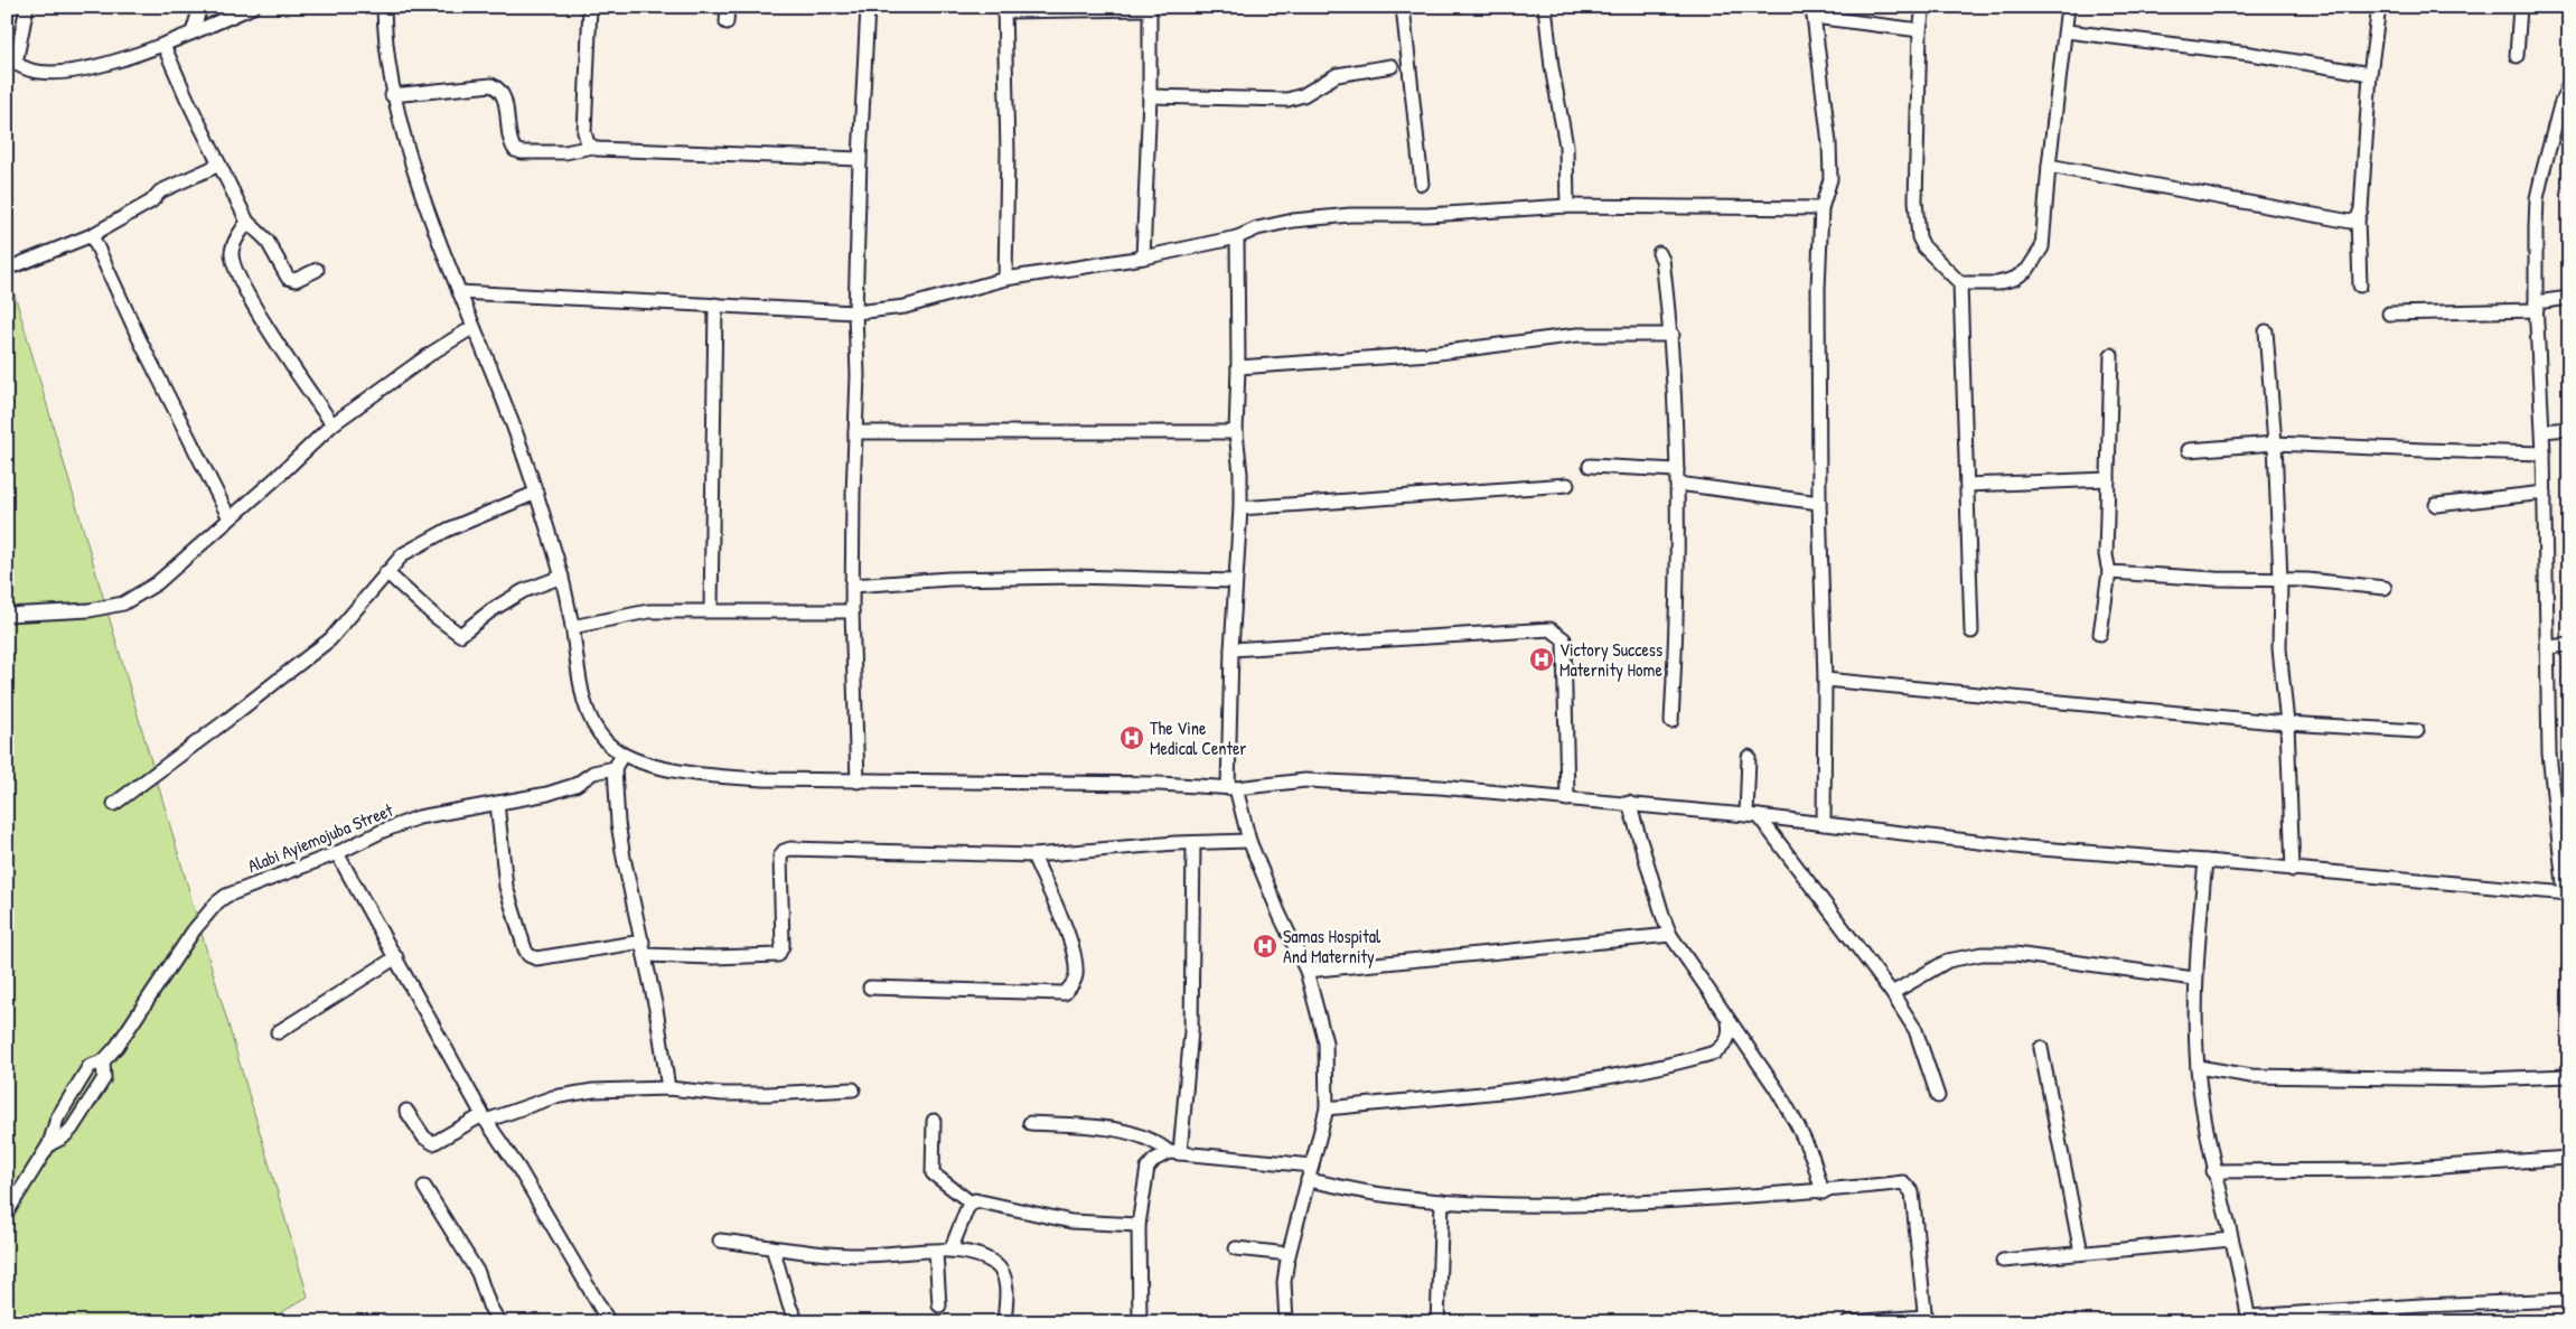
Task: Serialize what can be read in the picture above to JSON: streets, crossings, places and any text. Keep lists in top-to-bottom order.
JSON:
{
  "streets": {
    "street": ["Alabi Ayiemojuba Street"]
  },
  "places": {
    "hospital": ["Victory Success Maternity Home", "The Vine Medical Center", "Samas Hospital And Maternity"]
  }
}
